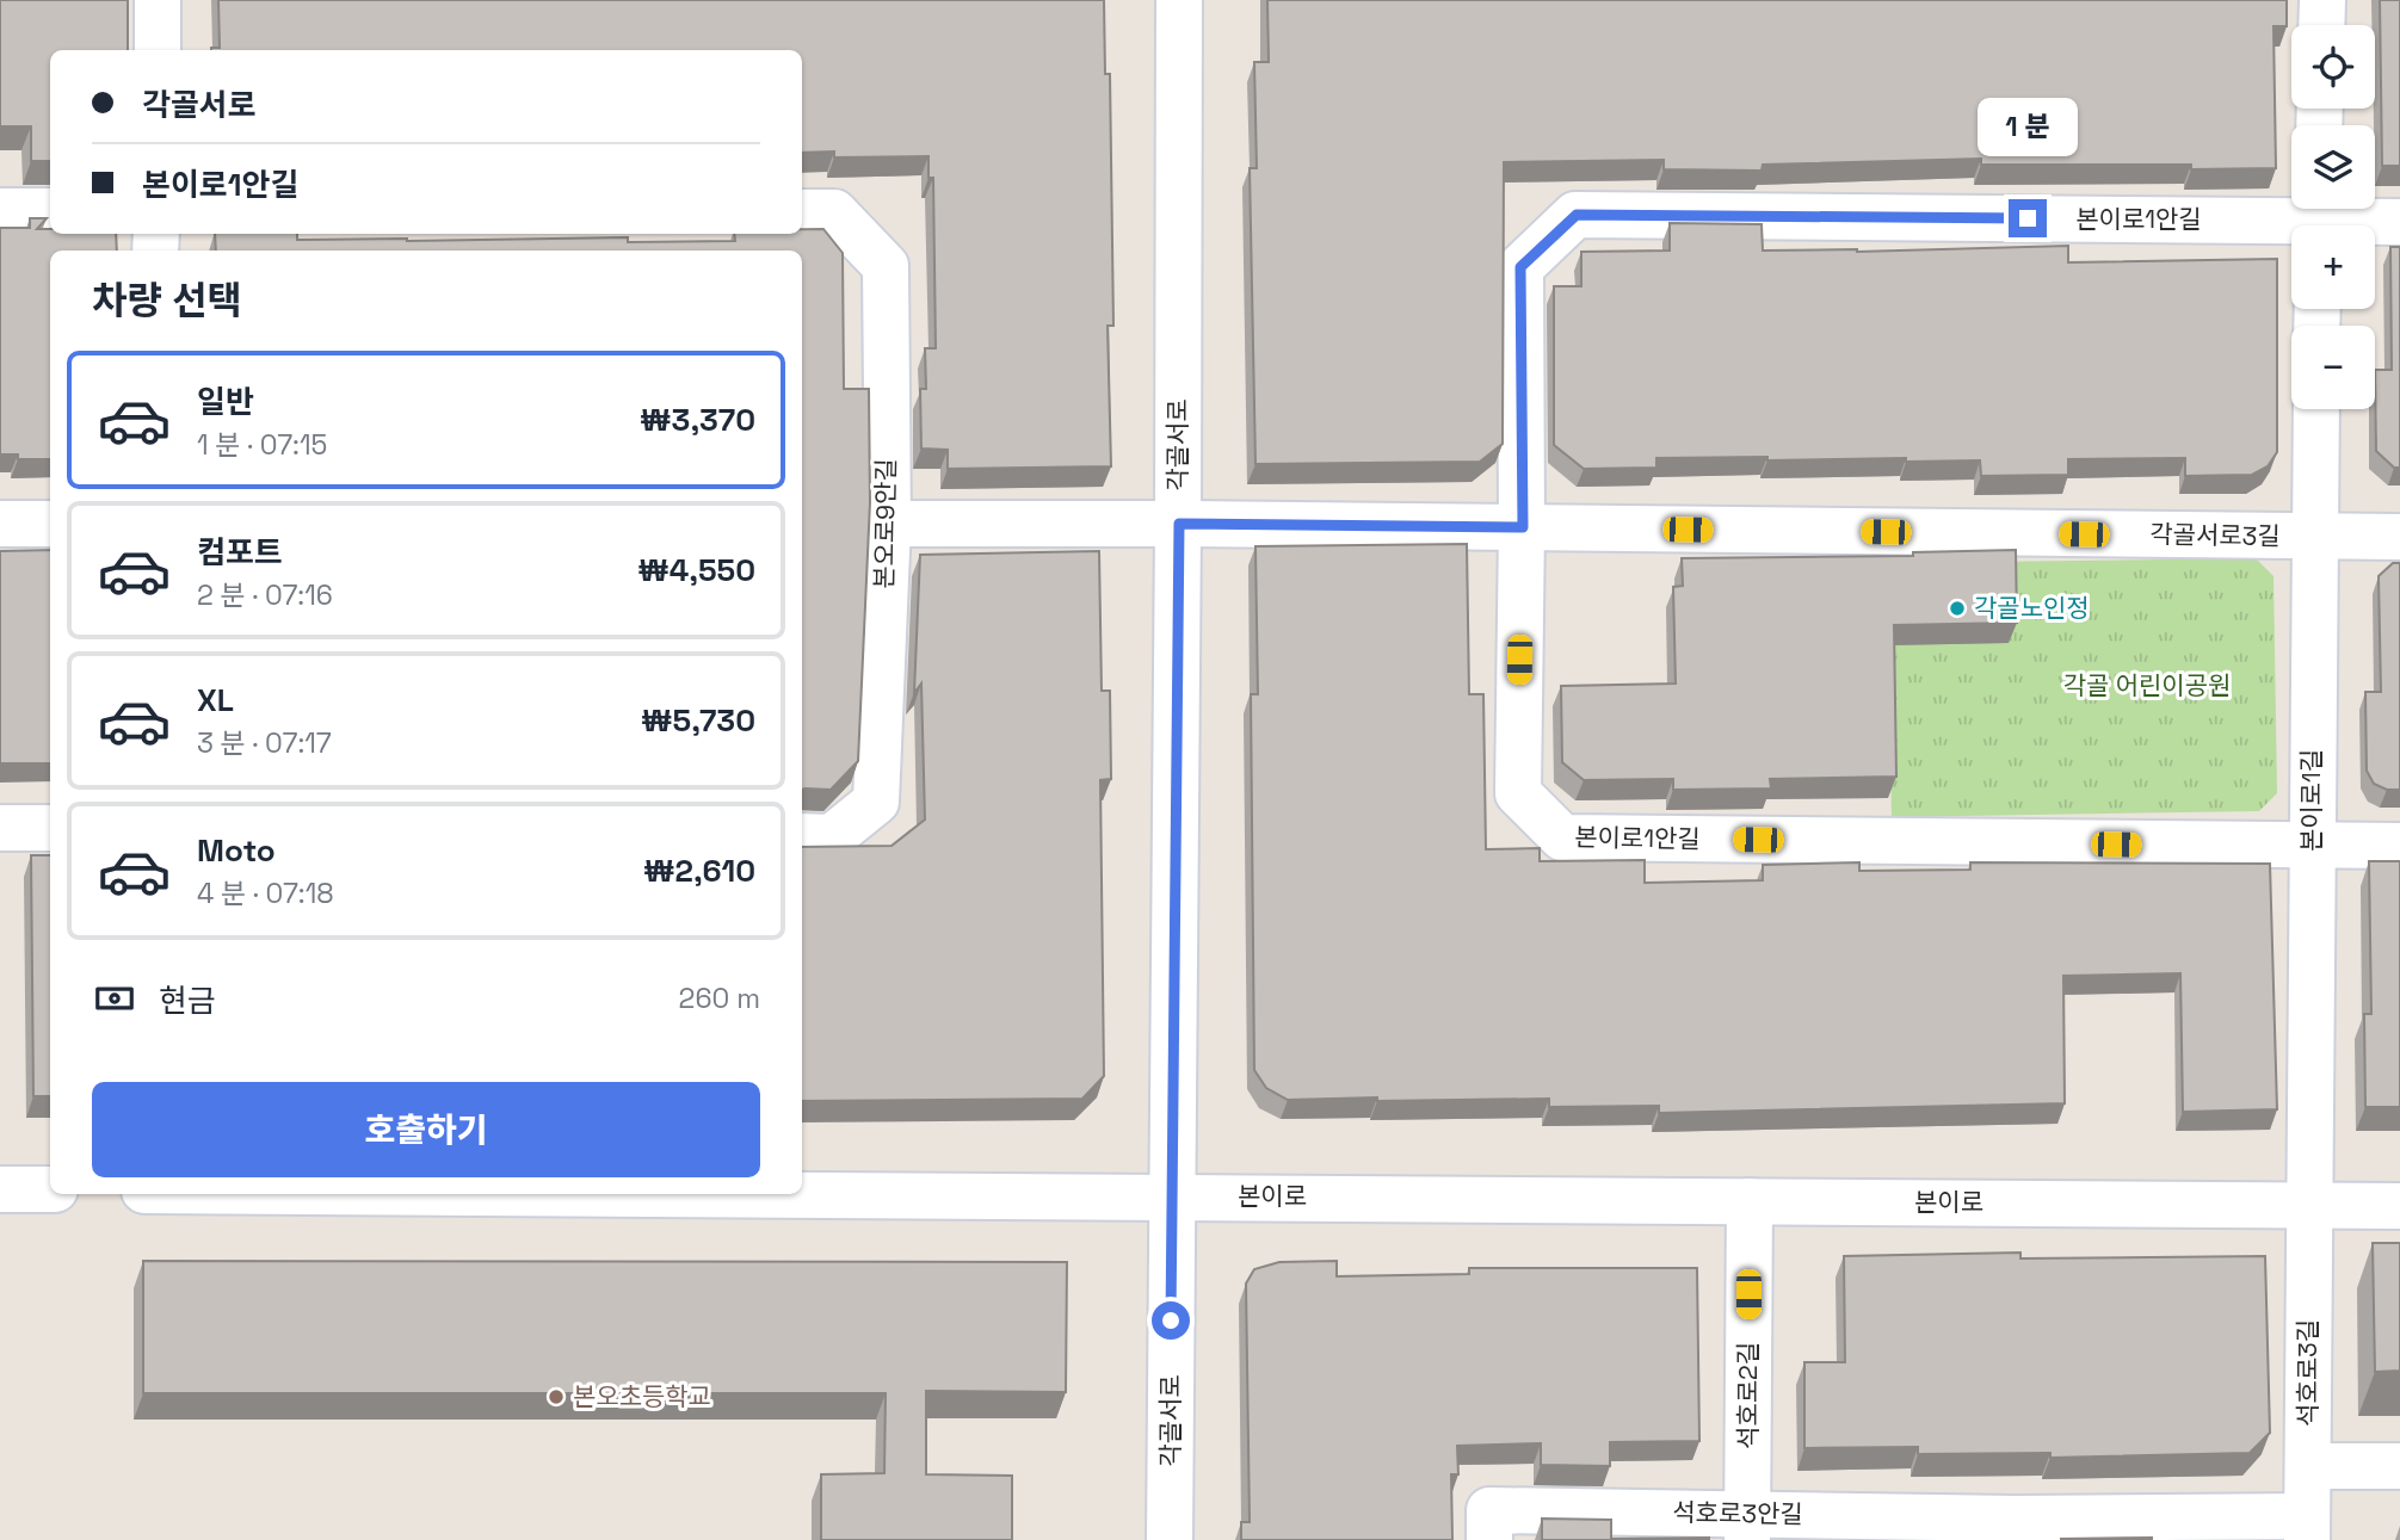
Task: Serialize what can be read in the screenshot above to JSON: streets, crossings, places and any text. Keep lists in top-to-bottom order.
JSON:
{
  "streets": {
    "street": [
      "본이로1안길",
      "각골서로",
      "본오로9안길",
      "각골서로3길",
      "본이로1길",
      "본이로",
      "석호로3길",
      "석호로2길",
      "석호로3안길"
    ]
  },
  "crossings": [
    ["본이로1안길", "각골서로3길"],
    ["본이로1안길", "본이로1길"],
    ["각골서로", "각골서로3길"],
    ["각골서로", "본이로"],
    ["본오로9안길", "각골서로3길"],
    ["각골서로3길", "본이로1길"],
    ["본이로1길", "본이로"],
    ["본이로1길", "석호로3길"],
    ["본이로", "석호로3길"],
    ["본이로", "석호로2길"],
    ["석호로3길", "석호로3안길"],
    ["석호로2길", "석호로3안길"]
  ],
  "parks": ["각골 어린이공원"],
  "places": ["각골노인정", "본오초등학교"],
  "page": {
    "map_buttons": ["+", "−"],
    "banner": ["각골서로", "본이로1안길"],
    "bubble": "1 분",
    "heading": "차량 선택",
    "list": [
      {
        "name": "일반",
        "note": "1 분 · 07:15",
        "value": "₩3,370"
      },
      {
        "name": "컴포트",
        "note": "2 분 · 07:16",
        "value": "₩4,550"
      },
      {
        "name": "XL",
        "note": "3 분 · 07:17",
        "value": "₩5,730"
      },
      {
        "name": "Moto",
        "note": "4 분 · 07:18",
        "value": "₩2,610"
      }
    ],
    "pay": ["현금", "260 m"],
    "buttons": "호출하기"
  }
}
